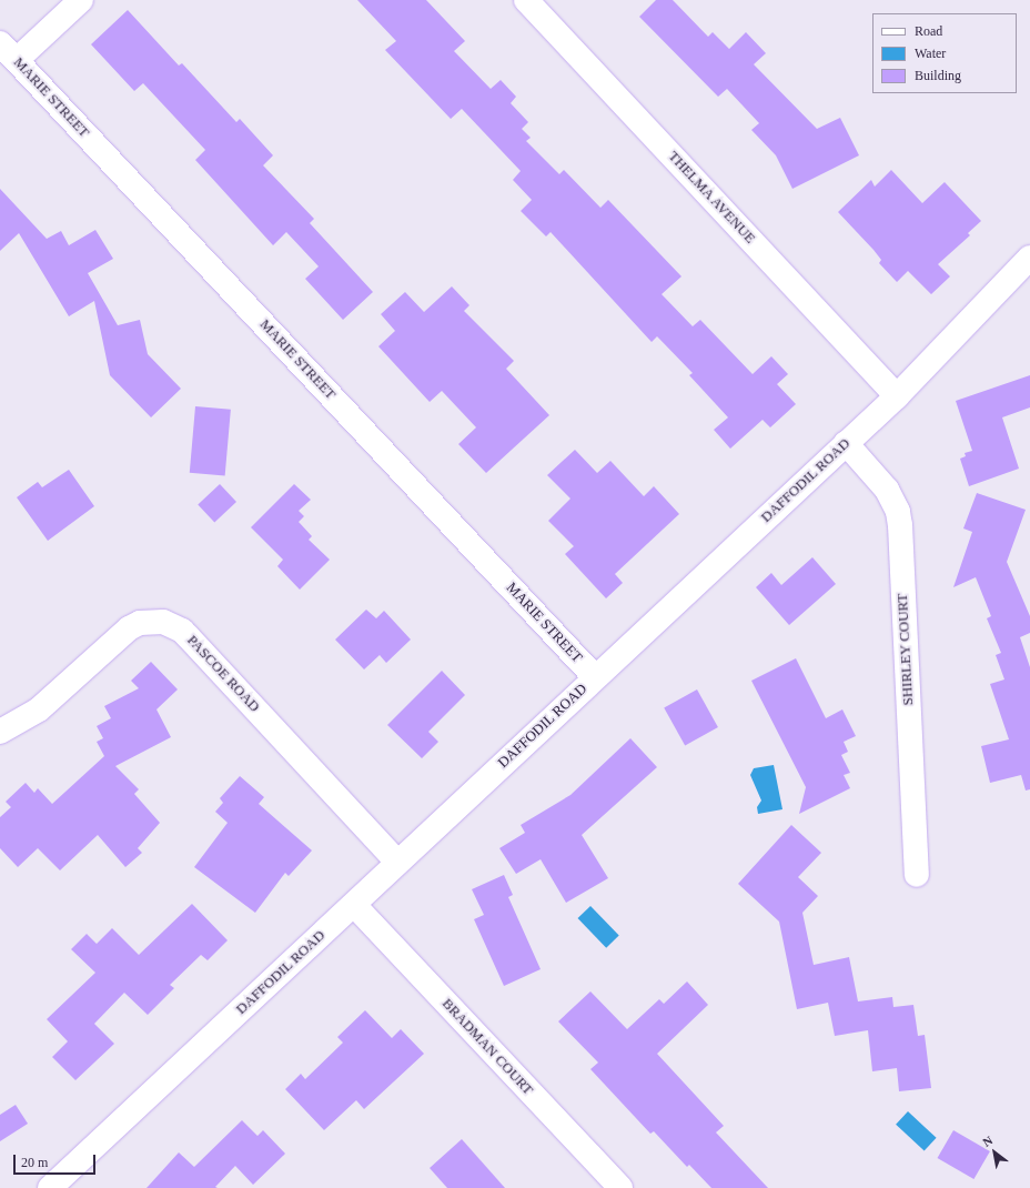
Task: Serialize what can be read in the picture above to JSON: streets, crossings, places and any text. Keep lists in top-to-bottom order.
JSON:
{
  "streets": {
    "street": [
      "MARIE STREET",
      "THELMA AVENUE",
      "DAFFODIL ROAD",
      "SHIRLEY COURT",
      "PASCOE ROAD",
      "BRADMAN COURT"
    ]
  },
  "crossings": [
    ["MARIE STREET", "DAFFODIL ROAD"],
    ["THELMA AVENUE", "DAFFODIL ROAD"],
    ["DAFFODIL ROAD", "SHIRLEY COURT"],
    ["DAFFODIL ROAD", "PASCOE ROAD"],
    ["DAFFODIL ROAD", "BRADMAN COURT"]
  ],
  "legend": ["Road", "Water", "Building"],
  "scale_bar": "20 m",
  "north": "top left"
}
